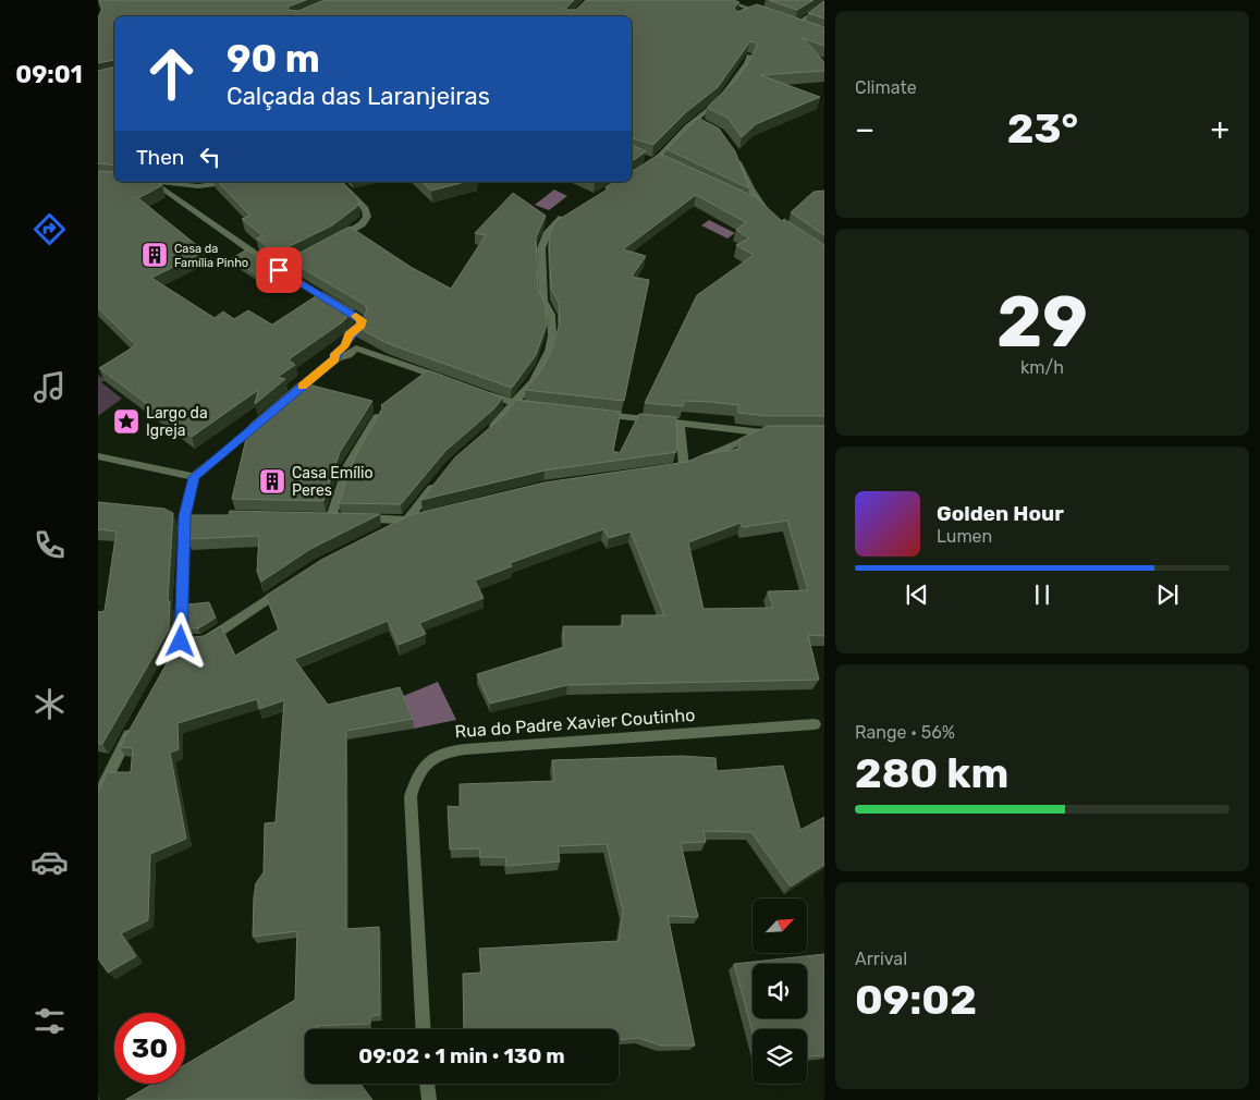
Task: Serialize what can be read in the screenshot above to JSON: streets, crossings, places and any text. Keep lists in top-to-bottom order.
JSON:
{
  "streets": {
    "street": ["Rua do Padre Xavier Coutinho"]
  },
  "places": {
    "building": ["Casa da Família Pinho", "Casa Emílio Peres"],
    "place": ["Largo da Igreja"]
  },
  "north": "top right",
  "page": {
    "tabs": "09:01",
    "tile": [
      "Climate",
      ["29", "km/h"],
      ["Range · 56%", "280 km"],
      ["Arrival", "09:02"]
    ],
    "turn": ["90 m", "Calçada das Laranjeiras"],
    "heat": ["−", "23°", "+"],
    "then": "Then",
    "song": ["Golden Hour", "Lumen"],
    "limit": "30",
    "trip": "09:02 · 1 min · 130 m"
  }
}
